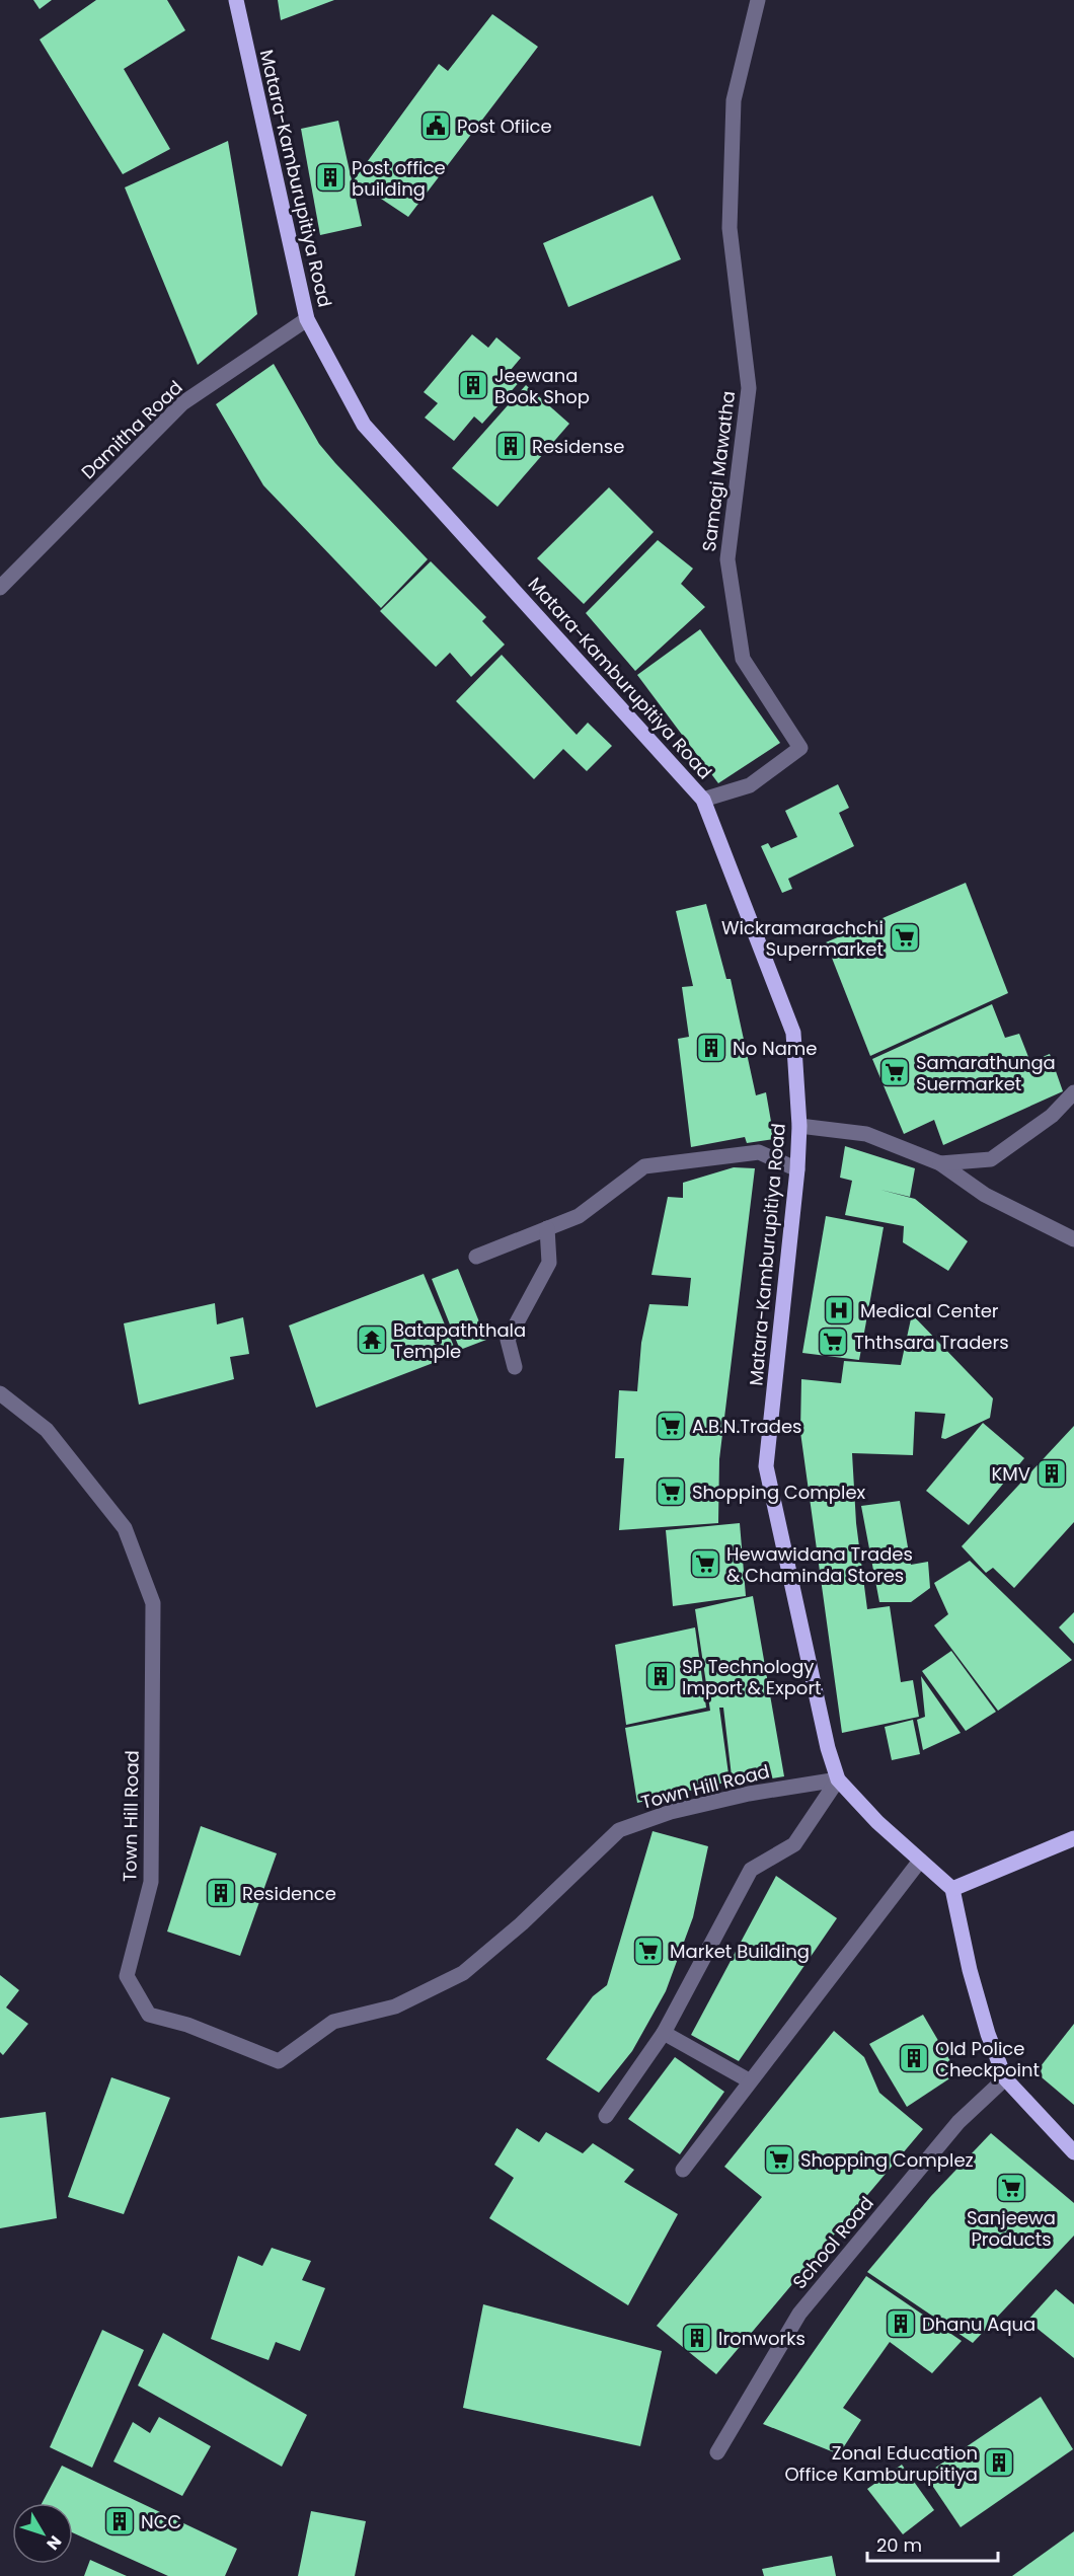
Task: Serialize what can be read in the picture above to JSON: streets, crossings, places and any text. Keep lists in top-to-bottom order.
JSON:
{
  "streets": {
    "main road": ["Matara-Kamburupitiya Road"],
    "street": [
      "Damitha Road",
      "Samagi Mawatha",
      "Town Hill Road",
      "School Road"
    ]
  },
  "crossings": [
    ["Matara-Kamburupitiya Road", "Damitha Road"],
    ["Matara-Kamburupitiya Road", "Samagi Mawatha"],
    ["Matara-Kamburupitiya Road", "Town Hill Road"]
  ],
  "places": {
    "public building": ["Post Ofiice"],
    "building": [
      "Post office building",
      "Jeewana Book Shop",
      "Residense",
      "No Name",
      "KMV",
      "SP Technology Import & Export",
      "Residence",
      "Old Police Checkpoint",
      "Dhanu Aqua",
      "Ironworks",
      "Zonal Education Office Kamburupitiya",
      "NCC"
    ],
    "supermarket": [
      "Wickramarachchi Supermarket",
      "Samarathunga Suermarket",
      "Ththsara Traders",
      "A.B.N.Trades",
      "Shopping Complex",
      "Hewawidana Trades & Chaminda Stores",
      "Market Building",
      "Shopping Complez",
      "Sanjeewa Products"
    ],
    "hospital": ["Medical Center"],
    "temple": ["Batapaththala Temple"]
  },
  "scale_bar": "20 m",
  "north": "bottom right"
}
